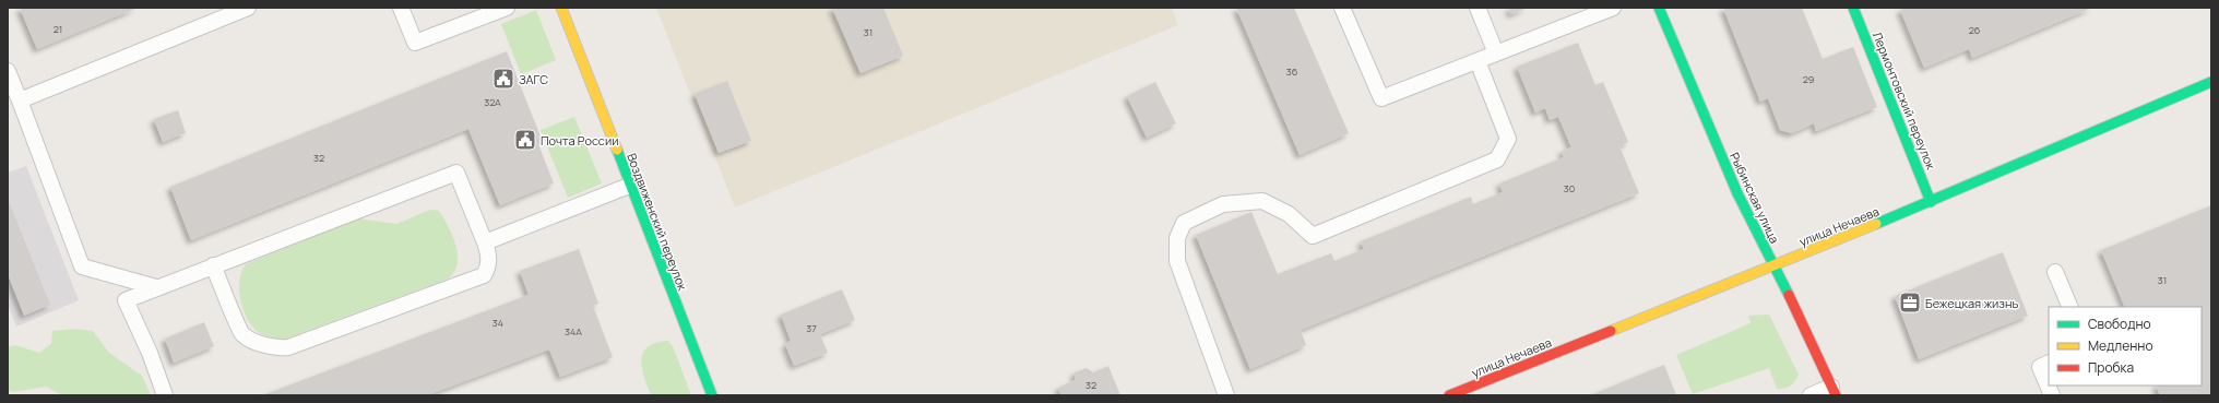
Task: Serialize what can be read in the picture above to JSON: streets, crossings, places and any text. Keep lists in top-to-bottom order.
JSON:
{
  "streets": {
    "street": [
      "Лермонтовский переулок",
      "Рыбинская улица",
      "Воздвиженский переулок",
      "улица Нечаева"
    ]
  },
  "crossings": [
    ["Лермонтовский переулок", "улица Нечаева"],
    ["Рыбинская улица", "улица Нечаева"]
  ],
  "places": {
    "public building": ["ЗАГС", "Почта России"],
    "office": ["Бежецкая жизнь"]
  },
  "house_numbers": [
    "21",
    "26",
    "31",
    "36",
    "29",
    "32А",
    "32",
    "30",
    "31",
    "34",
    "37",
    "34А",
    "32"
  ],
  "legend": ["Свободно", "Медленно", "Пробка"]
}
